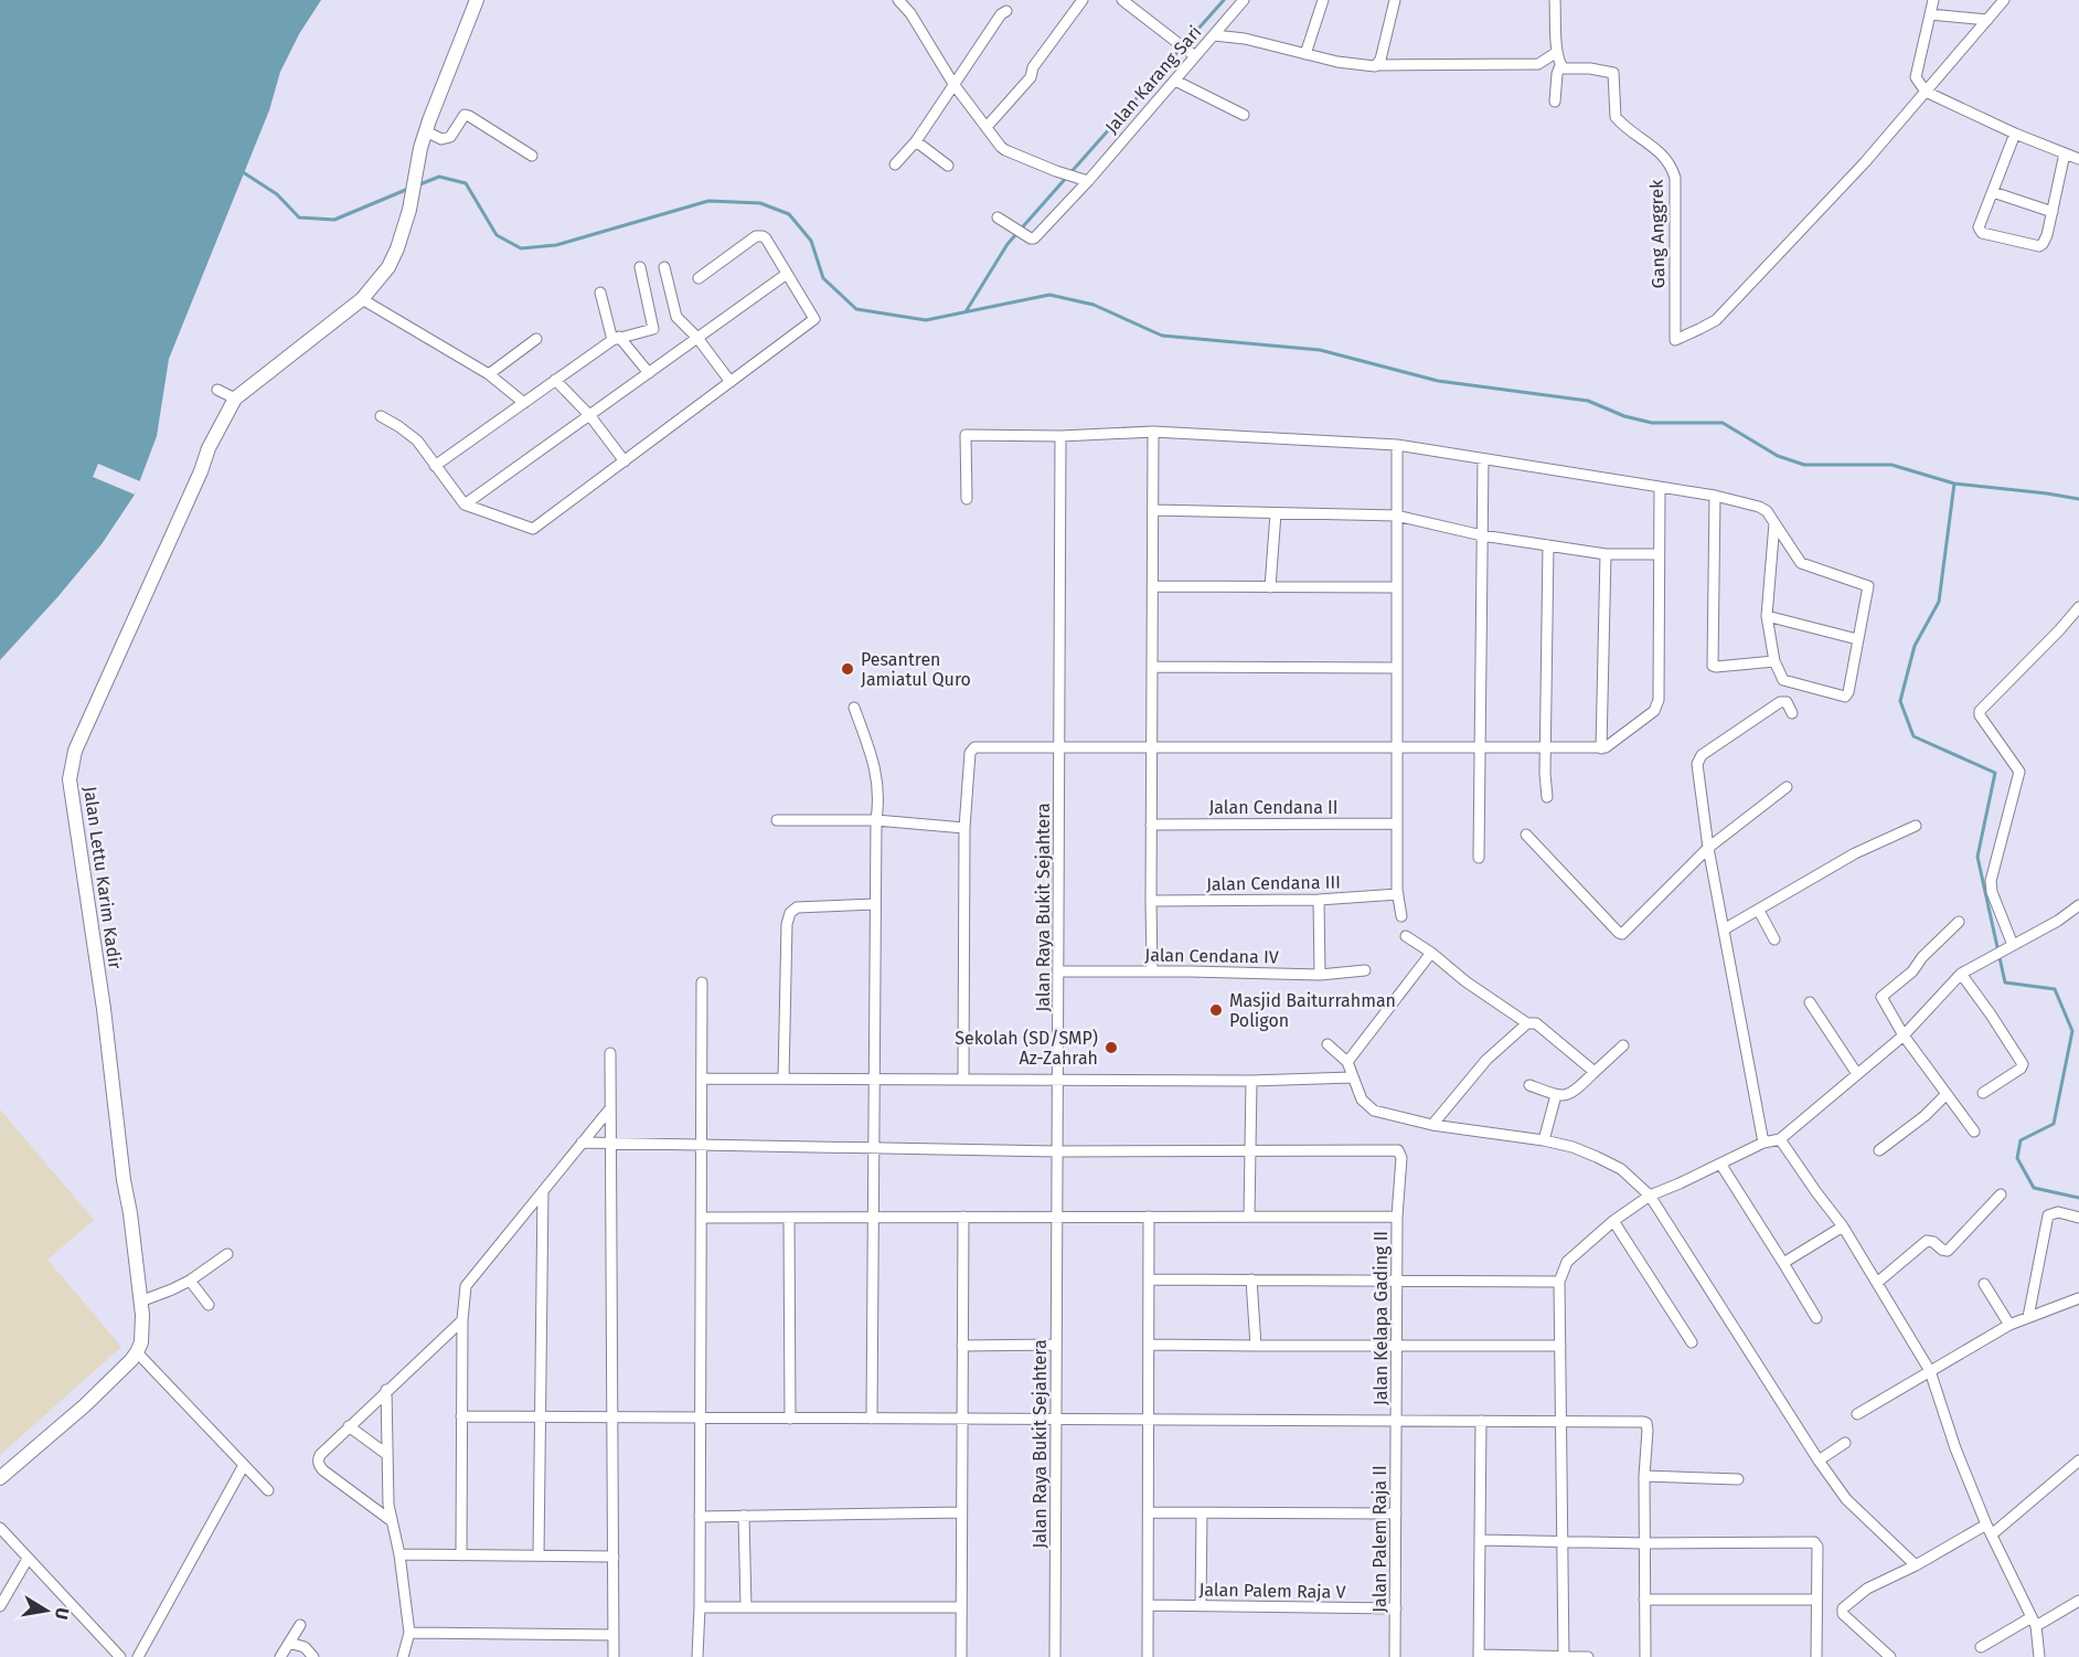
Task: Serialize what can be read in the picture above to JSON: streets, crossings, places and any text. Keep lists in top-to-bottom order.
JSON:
{
  "streets": {
    "street": [
      "Jalan Karang Sari",
      "Gang Anggrek",
      "Jalan Cendana II",
      "Jalan Lettu Karim Kadir",
      "Jalan Cendana III",
      "Jalan Raya Bukit Sejahtera",
      "Jalan Cendana IV",
      "Jalan Kelapa Gading II",
      "Jalan Palem Raja II",
      "Jalan Palem Raja V"
    ]
  },
  "crossings": [
    ["Jalan Raya Bukit Sejahtera", "Jalan Cendana IV"],
    ["Jalan Kelapa Gading II", "Jalan Palem Raja II"],
    ["Jalan Palem Raja II", "Jalan Palem Raja V"]
  ],
  "places": ["Pesantren Jamiatul Quro", "Masjid Baiturrahman Poligon", "Sekolah (SD/SMP) Az-Zahrah"],
  "north": "right"
}
